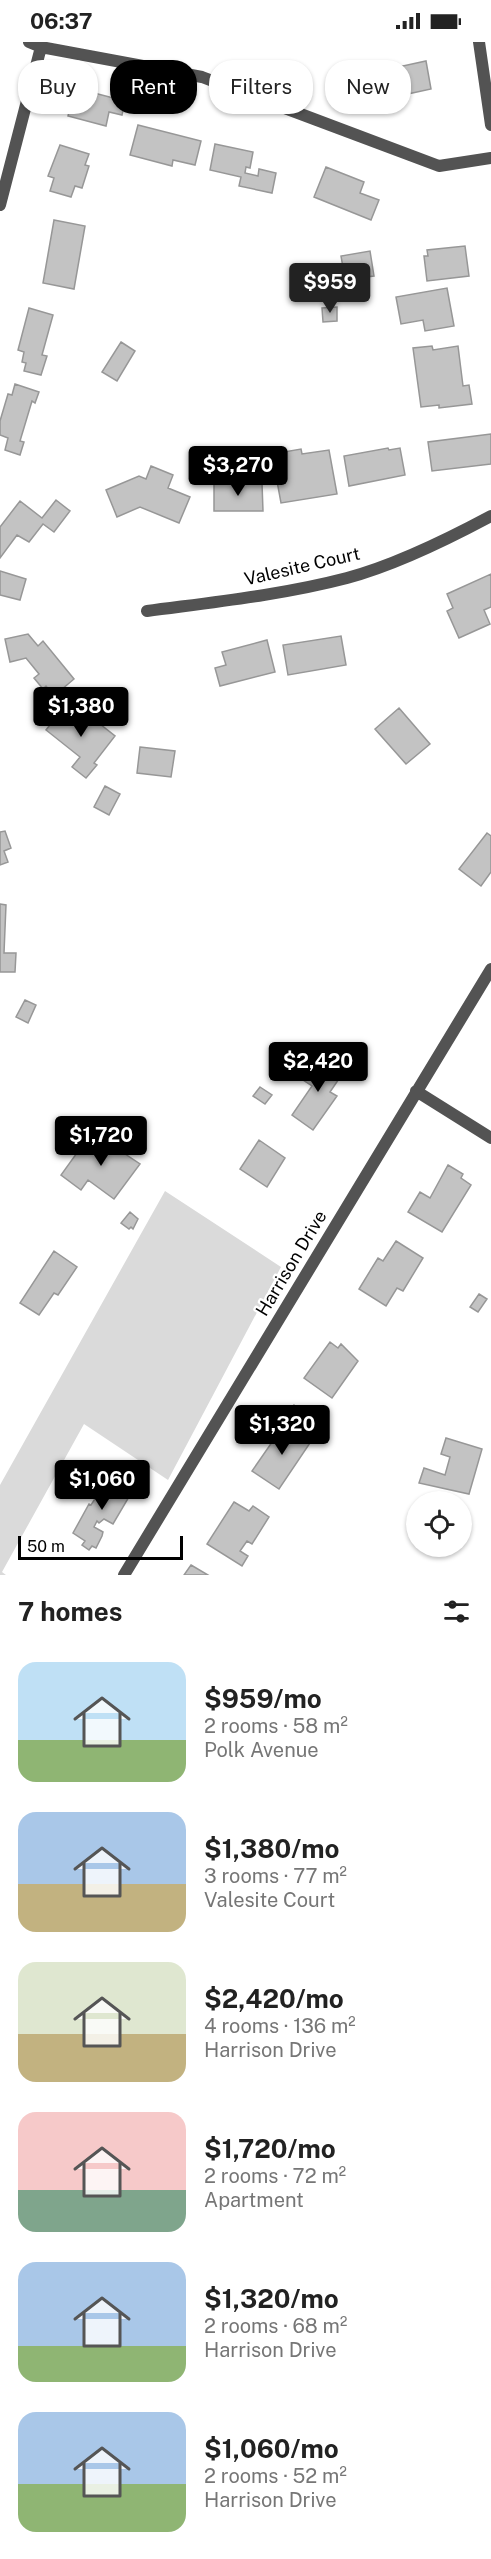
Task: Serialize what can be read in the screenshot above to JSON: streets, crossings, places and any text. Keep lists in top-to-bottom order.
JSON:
{
  "streets": {
    "street": ["Valesite Court", "Harrison Drive"]
  },
  "scale_bar": "50 m",
  "page": {
    "status": "06:37",
    "chip": [
      "Buy",
      "Rent",
      "Filters",
      "New"
    ],
    "price": [
      "$959",
      "$3,270",
      "$1,380",
      "$2,420",
      "$1,720",
      "$1,320",
      "$1,060"
    ],
    "scale": "50 m",
    "heading": "7 homes",
    "list": [
      {
        "name": "$959/mo",
        "note": "2 rooms · 58 m² · Polk Avenue"
      },
      {
        "name": "$1,380/mo",
        "note": "3 rooms · 77 m² · Valesite Court"
      },
      {
        "name": "$2,420/mo",
        "note": "4 rooms · 136 m² · Harrison Drive"
      },
      {
        "name": "$1,720/mo",
        "note": "2 rooms · 72 m² · Apartment"
      },
      {
        "name": "$1,320/mo",
        "note": "2 rooms · 68 m² · Harrison Drive"
      },
      {
        "name": "$1,060/mo",
        "note": "2 rooms · 52 m² · Harrison Drive"
      }
    ]
  }
}
